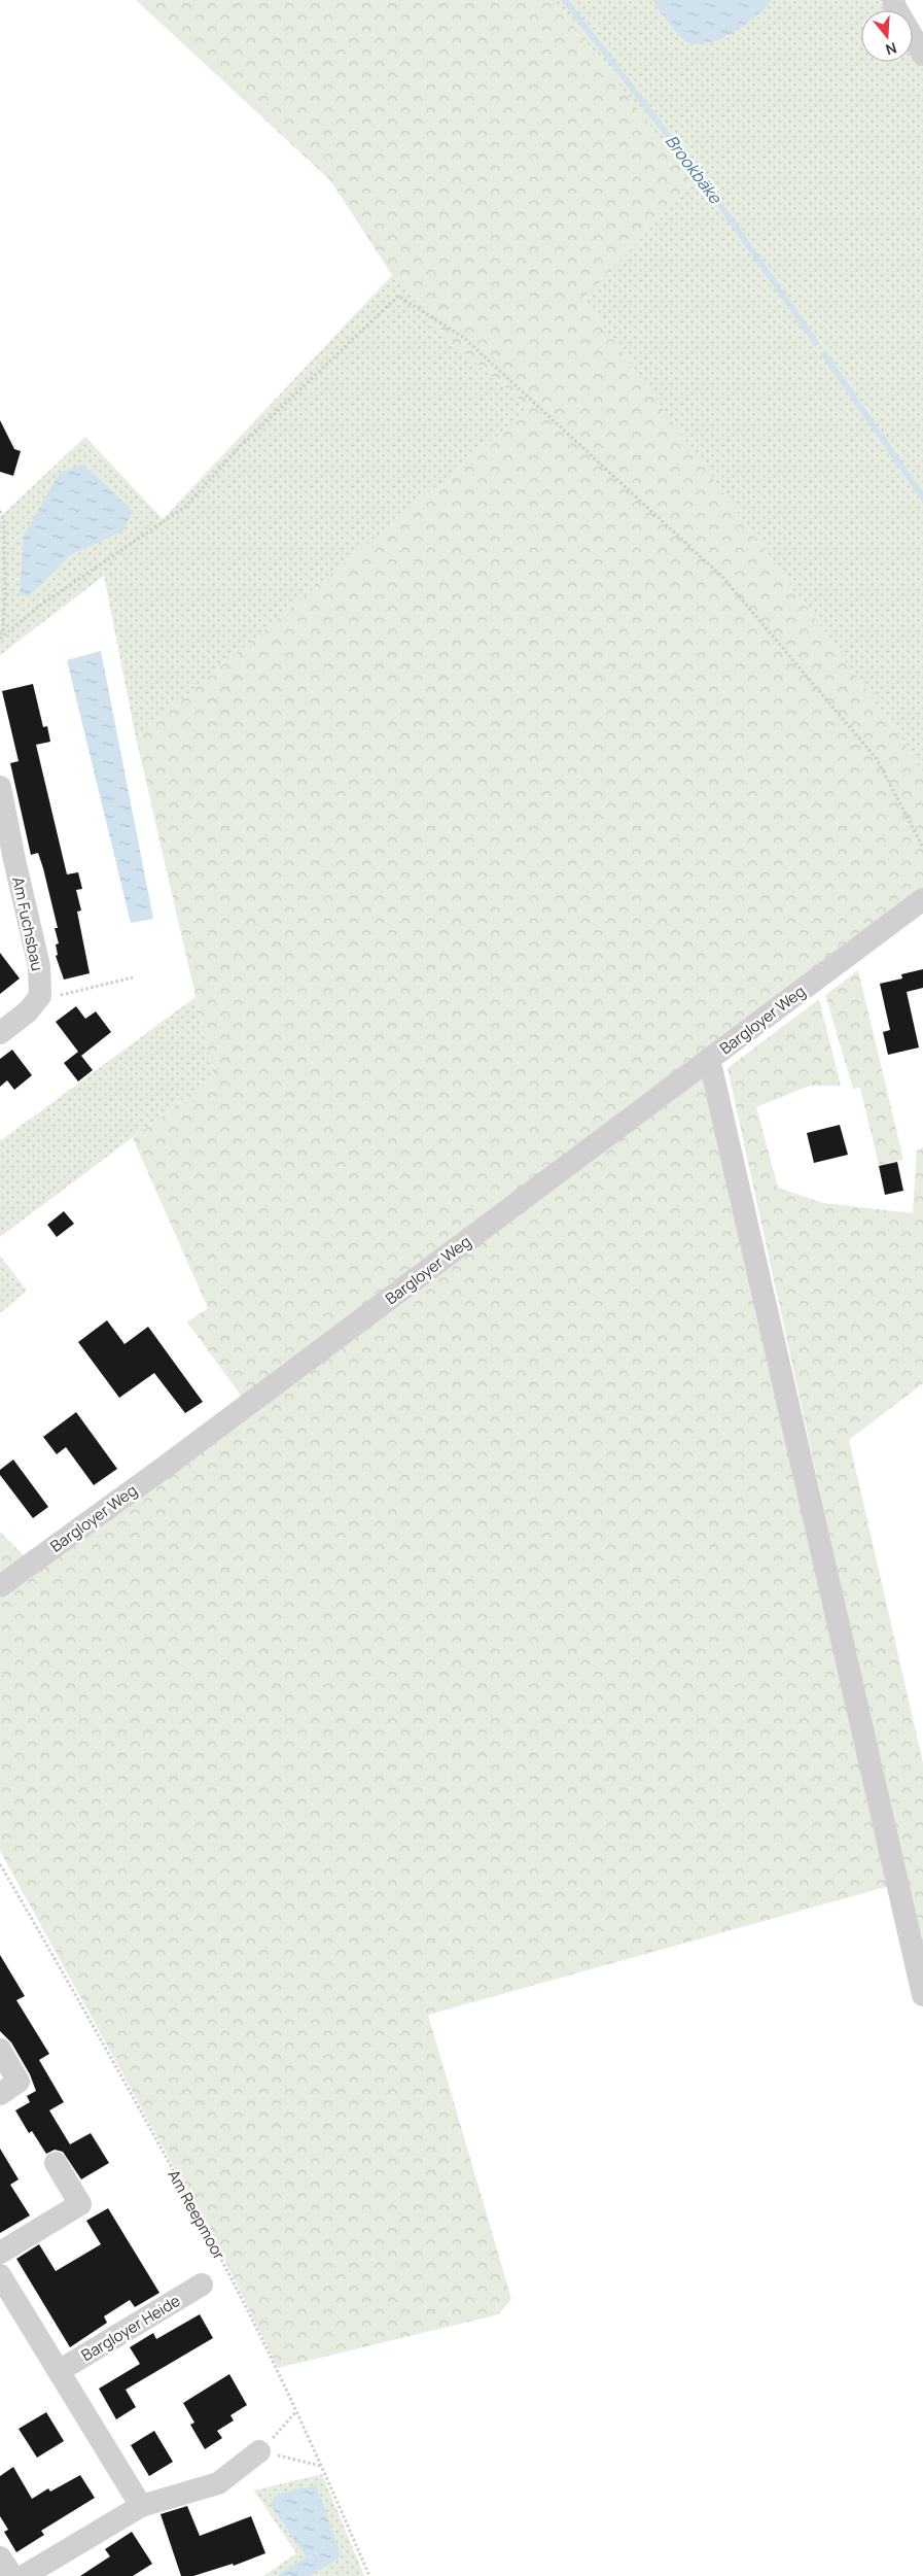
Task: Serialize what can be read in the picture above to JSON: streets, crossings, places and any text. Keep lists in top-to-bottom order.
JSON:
{
  "streets": {
    "street": ["Am Fuchsbau", "Bargloyer Weg", "Bargloyer Heide"],
    "path": ["Am Reepmoor"]
  },
  "water": ["Brookbäke"],
  "north": "bottom"
}
